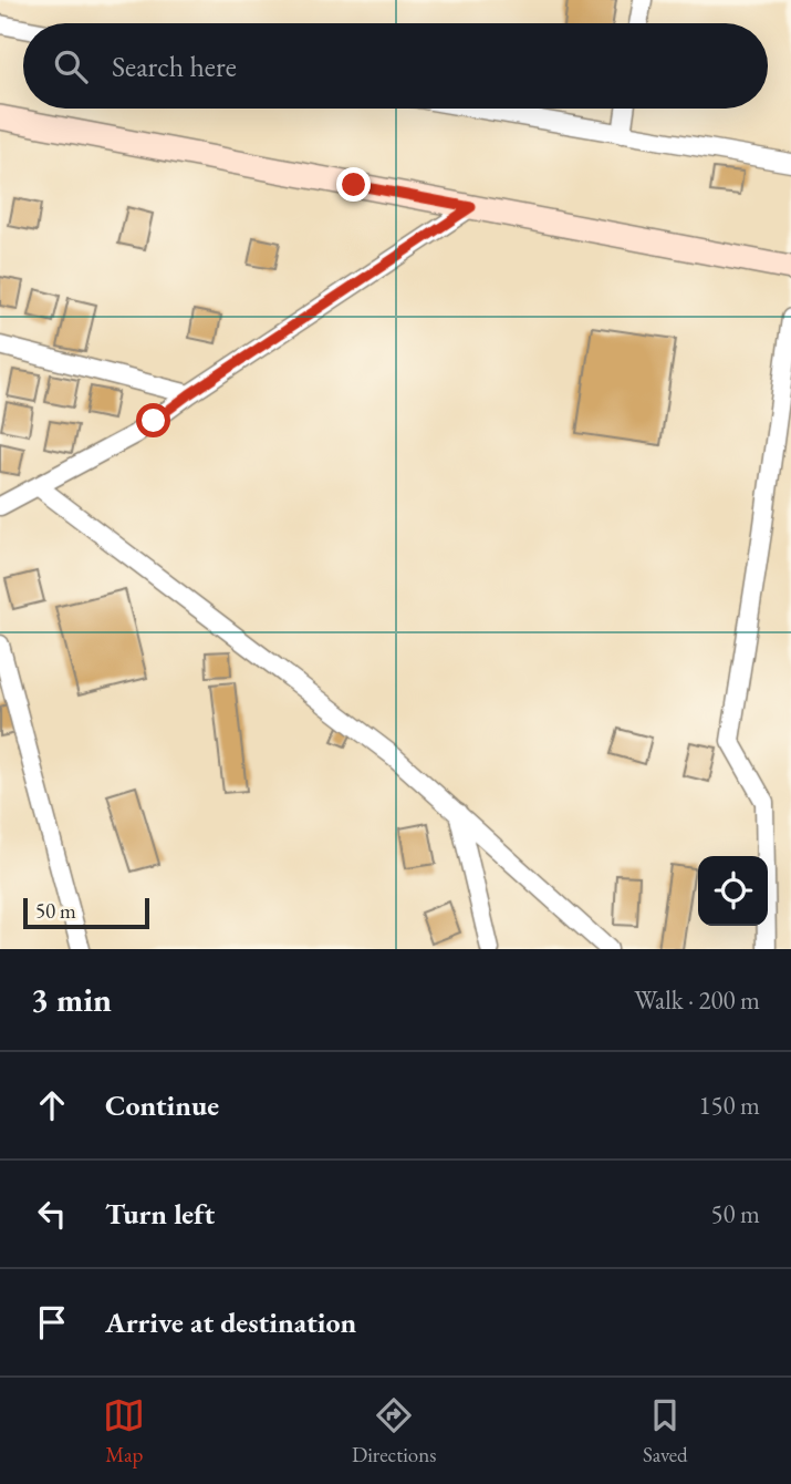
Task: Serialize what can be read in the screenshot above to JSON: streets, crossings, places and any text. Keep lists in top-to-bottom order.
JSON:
{
  "scale_bar": "50 m",
  "page": {
    "search": "Search here",
    "scale": "50 m",
    "heading": ["3 min", "Walk · 200 m"],
    "list": [
      ["Continue", "150 m"],
      ["Turn left", "50 m"],
      "Arrive at destination"
    ],
    "nav": ["Map", "Directions", "Saved"]
  }
}
